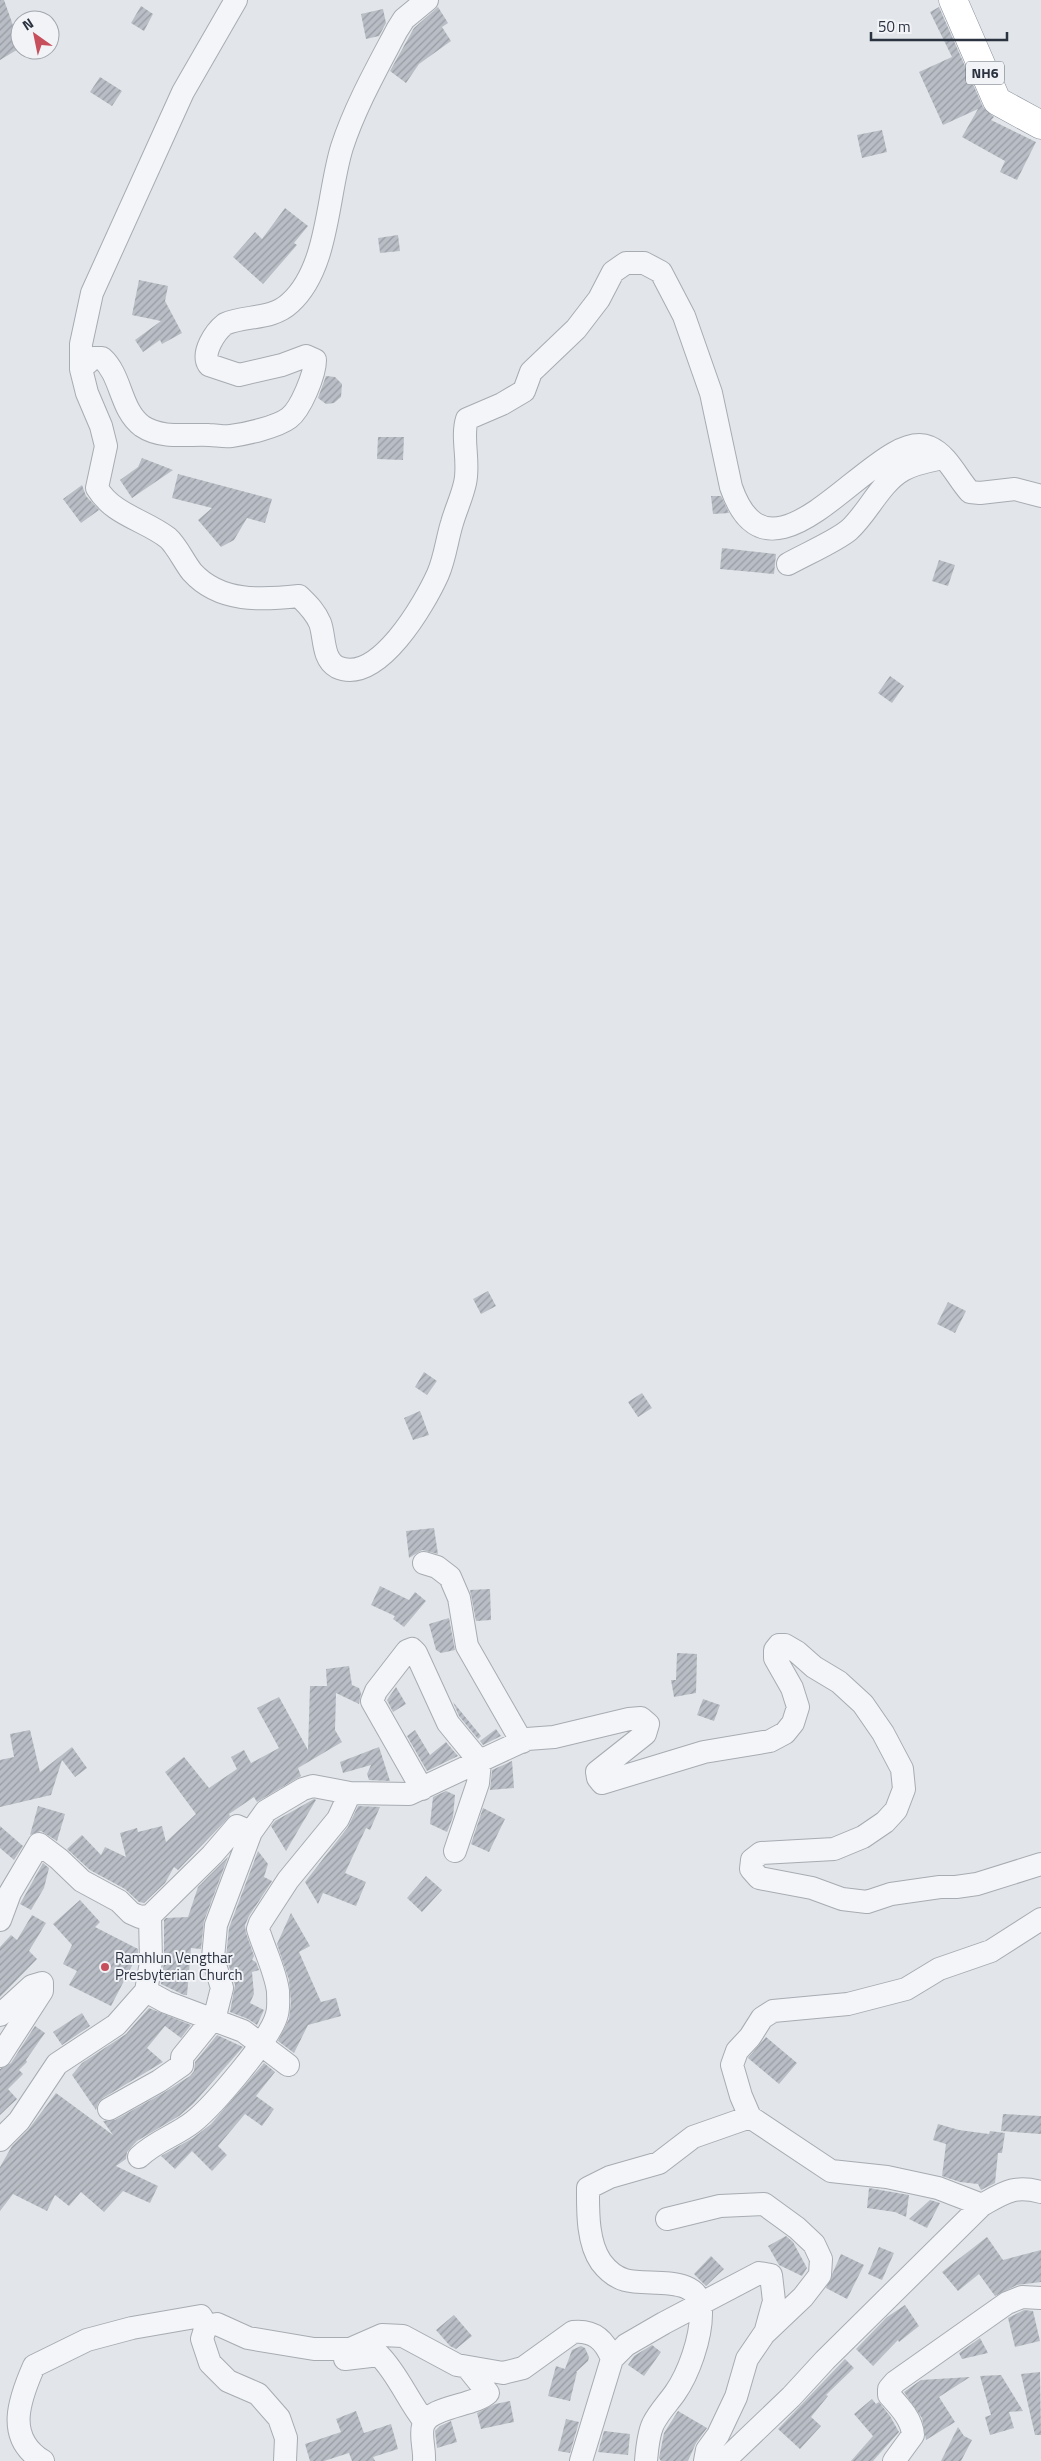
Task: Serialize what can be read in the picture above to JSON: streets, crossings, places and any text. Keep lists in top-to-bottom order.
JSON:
{
  "streets": {
    "highway": ["NH6"]
  },
  "places": ["Ramhlun Vengthar Presbyterian Church"],
  "scale_bar": "50 m",
  "north": "top left"
}
